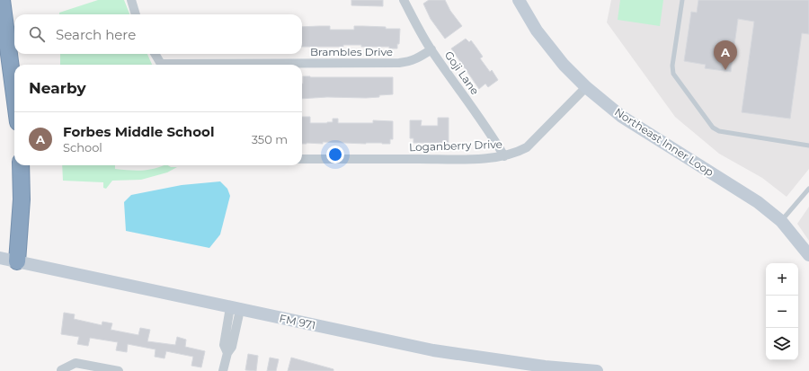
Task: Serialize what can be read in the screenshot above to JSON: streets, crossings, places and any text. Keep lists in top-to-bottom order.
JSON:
{
  "streets": {
    "main road": ["Northeast Inner Loop", "FM 971"],
    "street": ["Brambles Drive", "Goji Lane", "Loganberry Drive"]
  },
  "crossings": [
    ["Brambles Drive", "Goji Lane"],
    ["Goji Lane", "Loganberry Drive"],
    ["Northeast Inner Loop", "Loganberry Drive"]
  ],
  "page": {
    "search": "Search here",
    "pins": "A",
    "heading": "Nearby",
    "list": [
      {
        "mark": "A",
        "name": "Forbes Middle School",
        "note": "School",
        "value": "350 m"
      }
    ],
    "map_buttons": ["+", "−"]
  }
}
